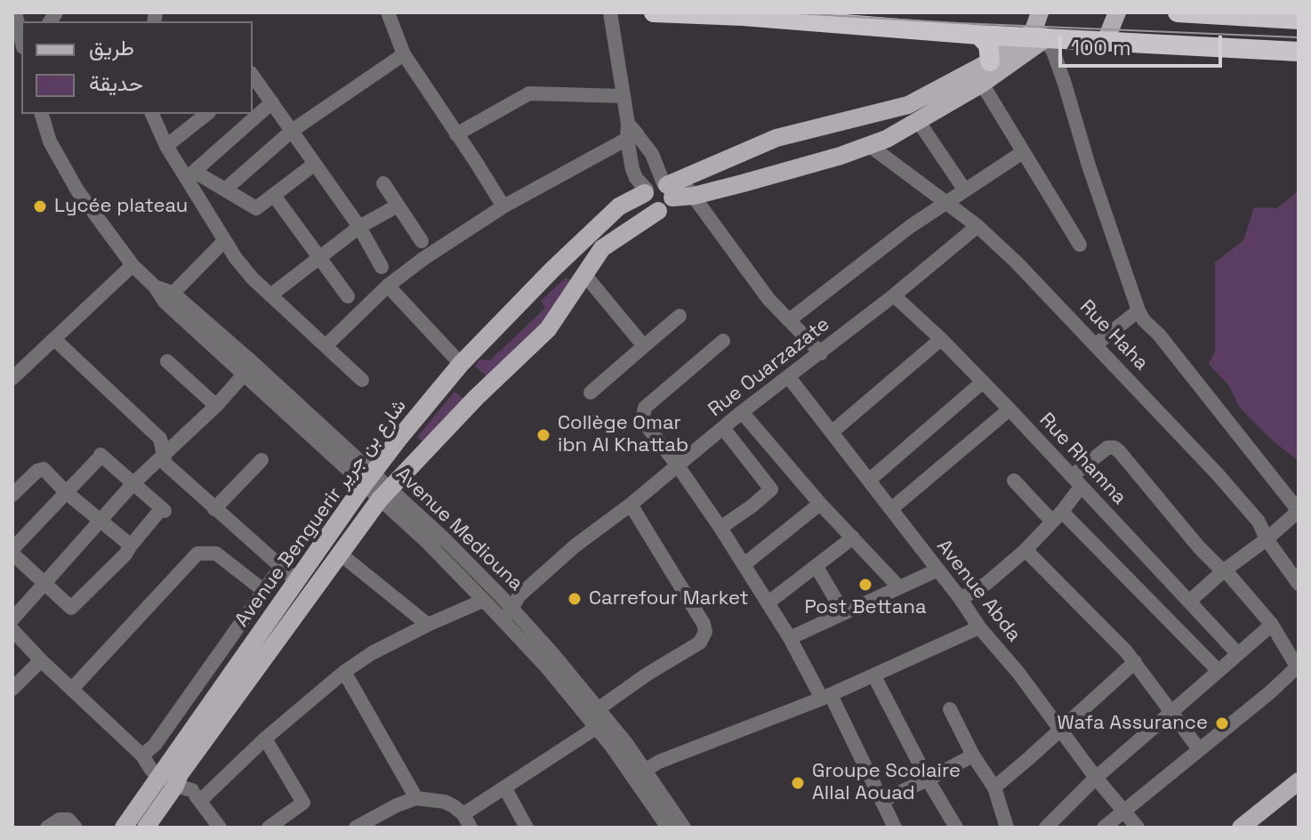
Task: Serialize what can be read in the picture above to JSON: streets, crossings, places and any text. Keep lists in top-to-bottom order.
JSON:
{
  "streets": {
    "main road": ["Avenue Benguerir شارع بن جرير"],
    "street": [
      "Rue Haha",
      "Rue Ouarzazate",
      "Rue Rhamna",
      "Avenue Mediouna",
      "Avenue Abda"
    ]
  },
  "crossings": [
    ["Rue Haha", "Rue Ouarzazate"],
    ["Rue Ouarzazate", "Rue Rhamna"],
    ["Rue Ouarzazate", "Avenue Mediouna"],
    ["Rue Ouarzazate", "Avenue Abda"],
    ["Avenue Benguerir شارع بن جرير", "Avenue Mediouna"]
  ],
  "places": [
    "Lycée plateau",
    "Collège Omar ibn Al Khattab",
    "Post Bettana",
    "Carrefour Market",
    "Wafa Assurance",
    "Groupe Scolaire Allal Aouad"
  ],
  "legend": ["طريق", "حديقة"],
  "scale_bar": "100 m"
}
